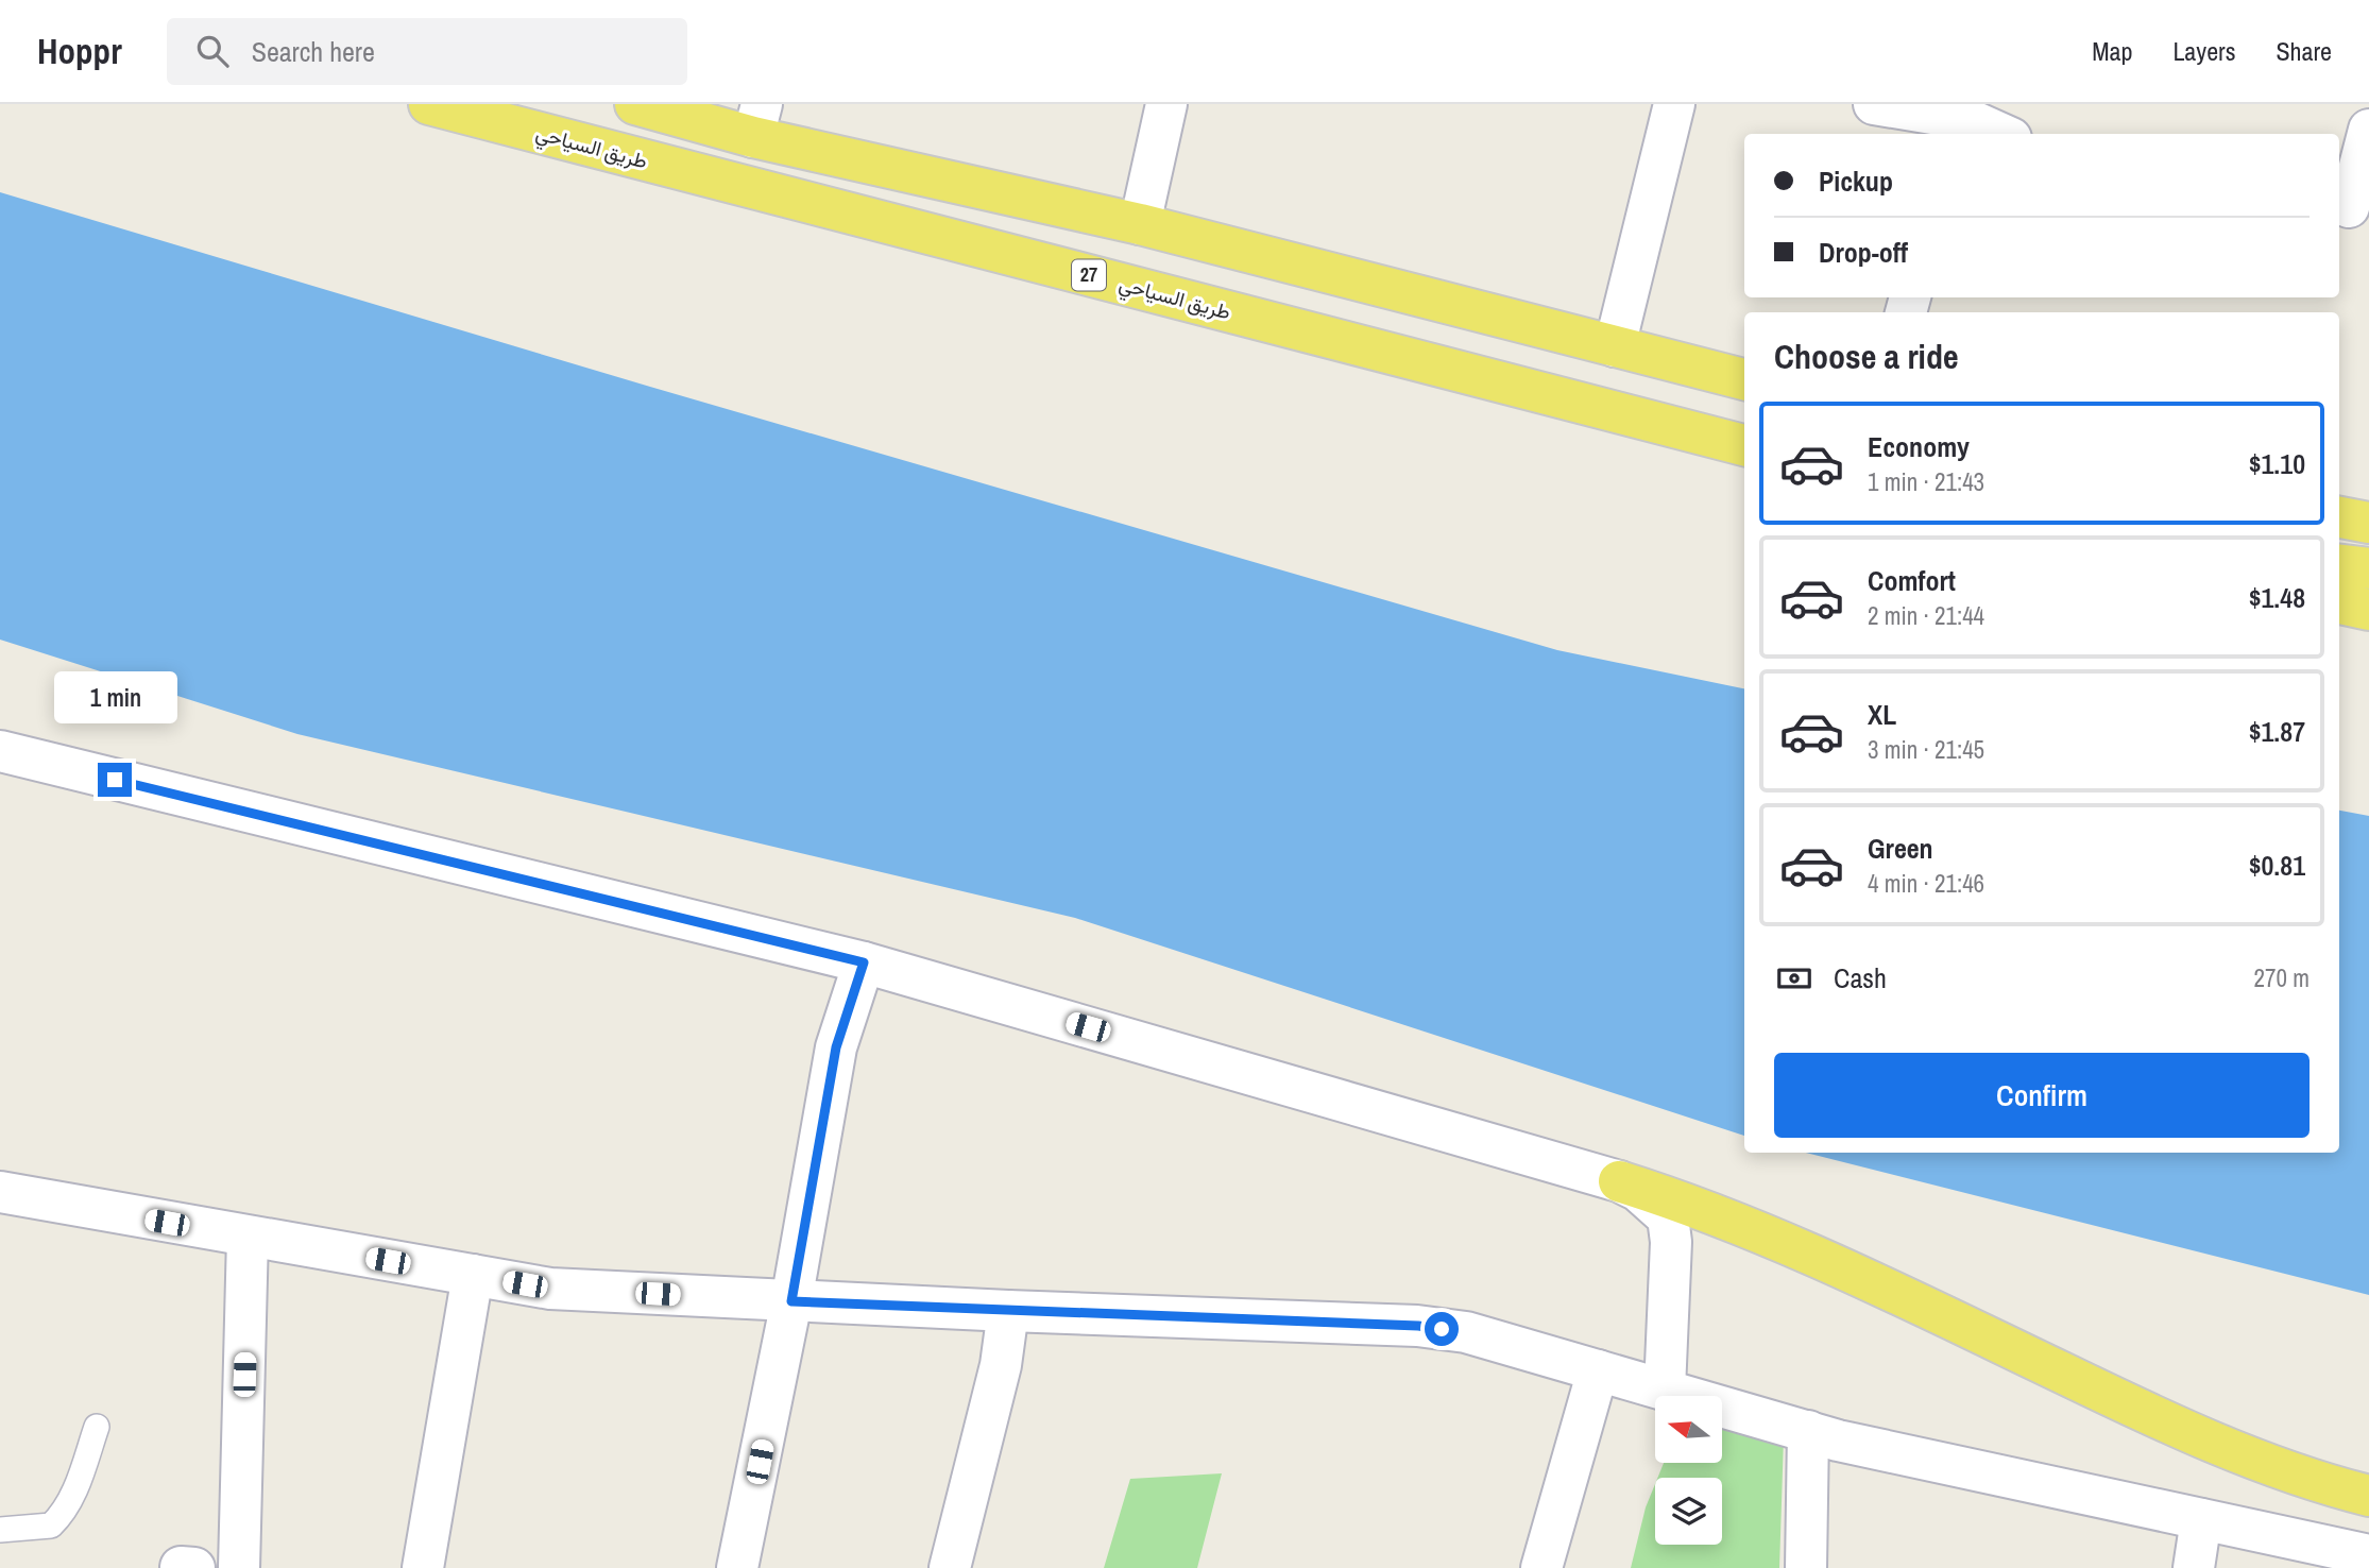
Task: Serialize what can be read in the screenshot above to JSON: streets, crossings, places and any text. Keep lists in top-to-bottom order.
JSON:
{
  "streets": {
    "main road": ["طريق السياحي", "27"]
  },
  "north": "left",
  "page": {
    "header": "Hoppr",
    "search": "Search here",
    "nav": ["Map", "Layers", "Share"],
    "banner": ["Pickup", "Drop-off"],
    "heading": "Choose a ride",
    "list": [
      {
        "name": "Economy",
        "note": "1 min · 21:43",
        "value": "$1.10"
      },
      {
        "name": "Comfort",
        "note": "2 min · 21:44",
        "value": "$1.48"
      },
      {
        "name": "XL",
        "note": "3 min · 21:45",
        "value": "$1.87"
      },
      {
        "name": "Green",
        "note": "4 min · 21:46",
        "value": "$0.81"
      }
    ],
    "bubble": "1 min",
    "pay": ["Cash", "270 m"],
    "buttons": "Confirm"
  }
}
